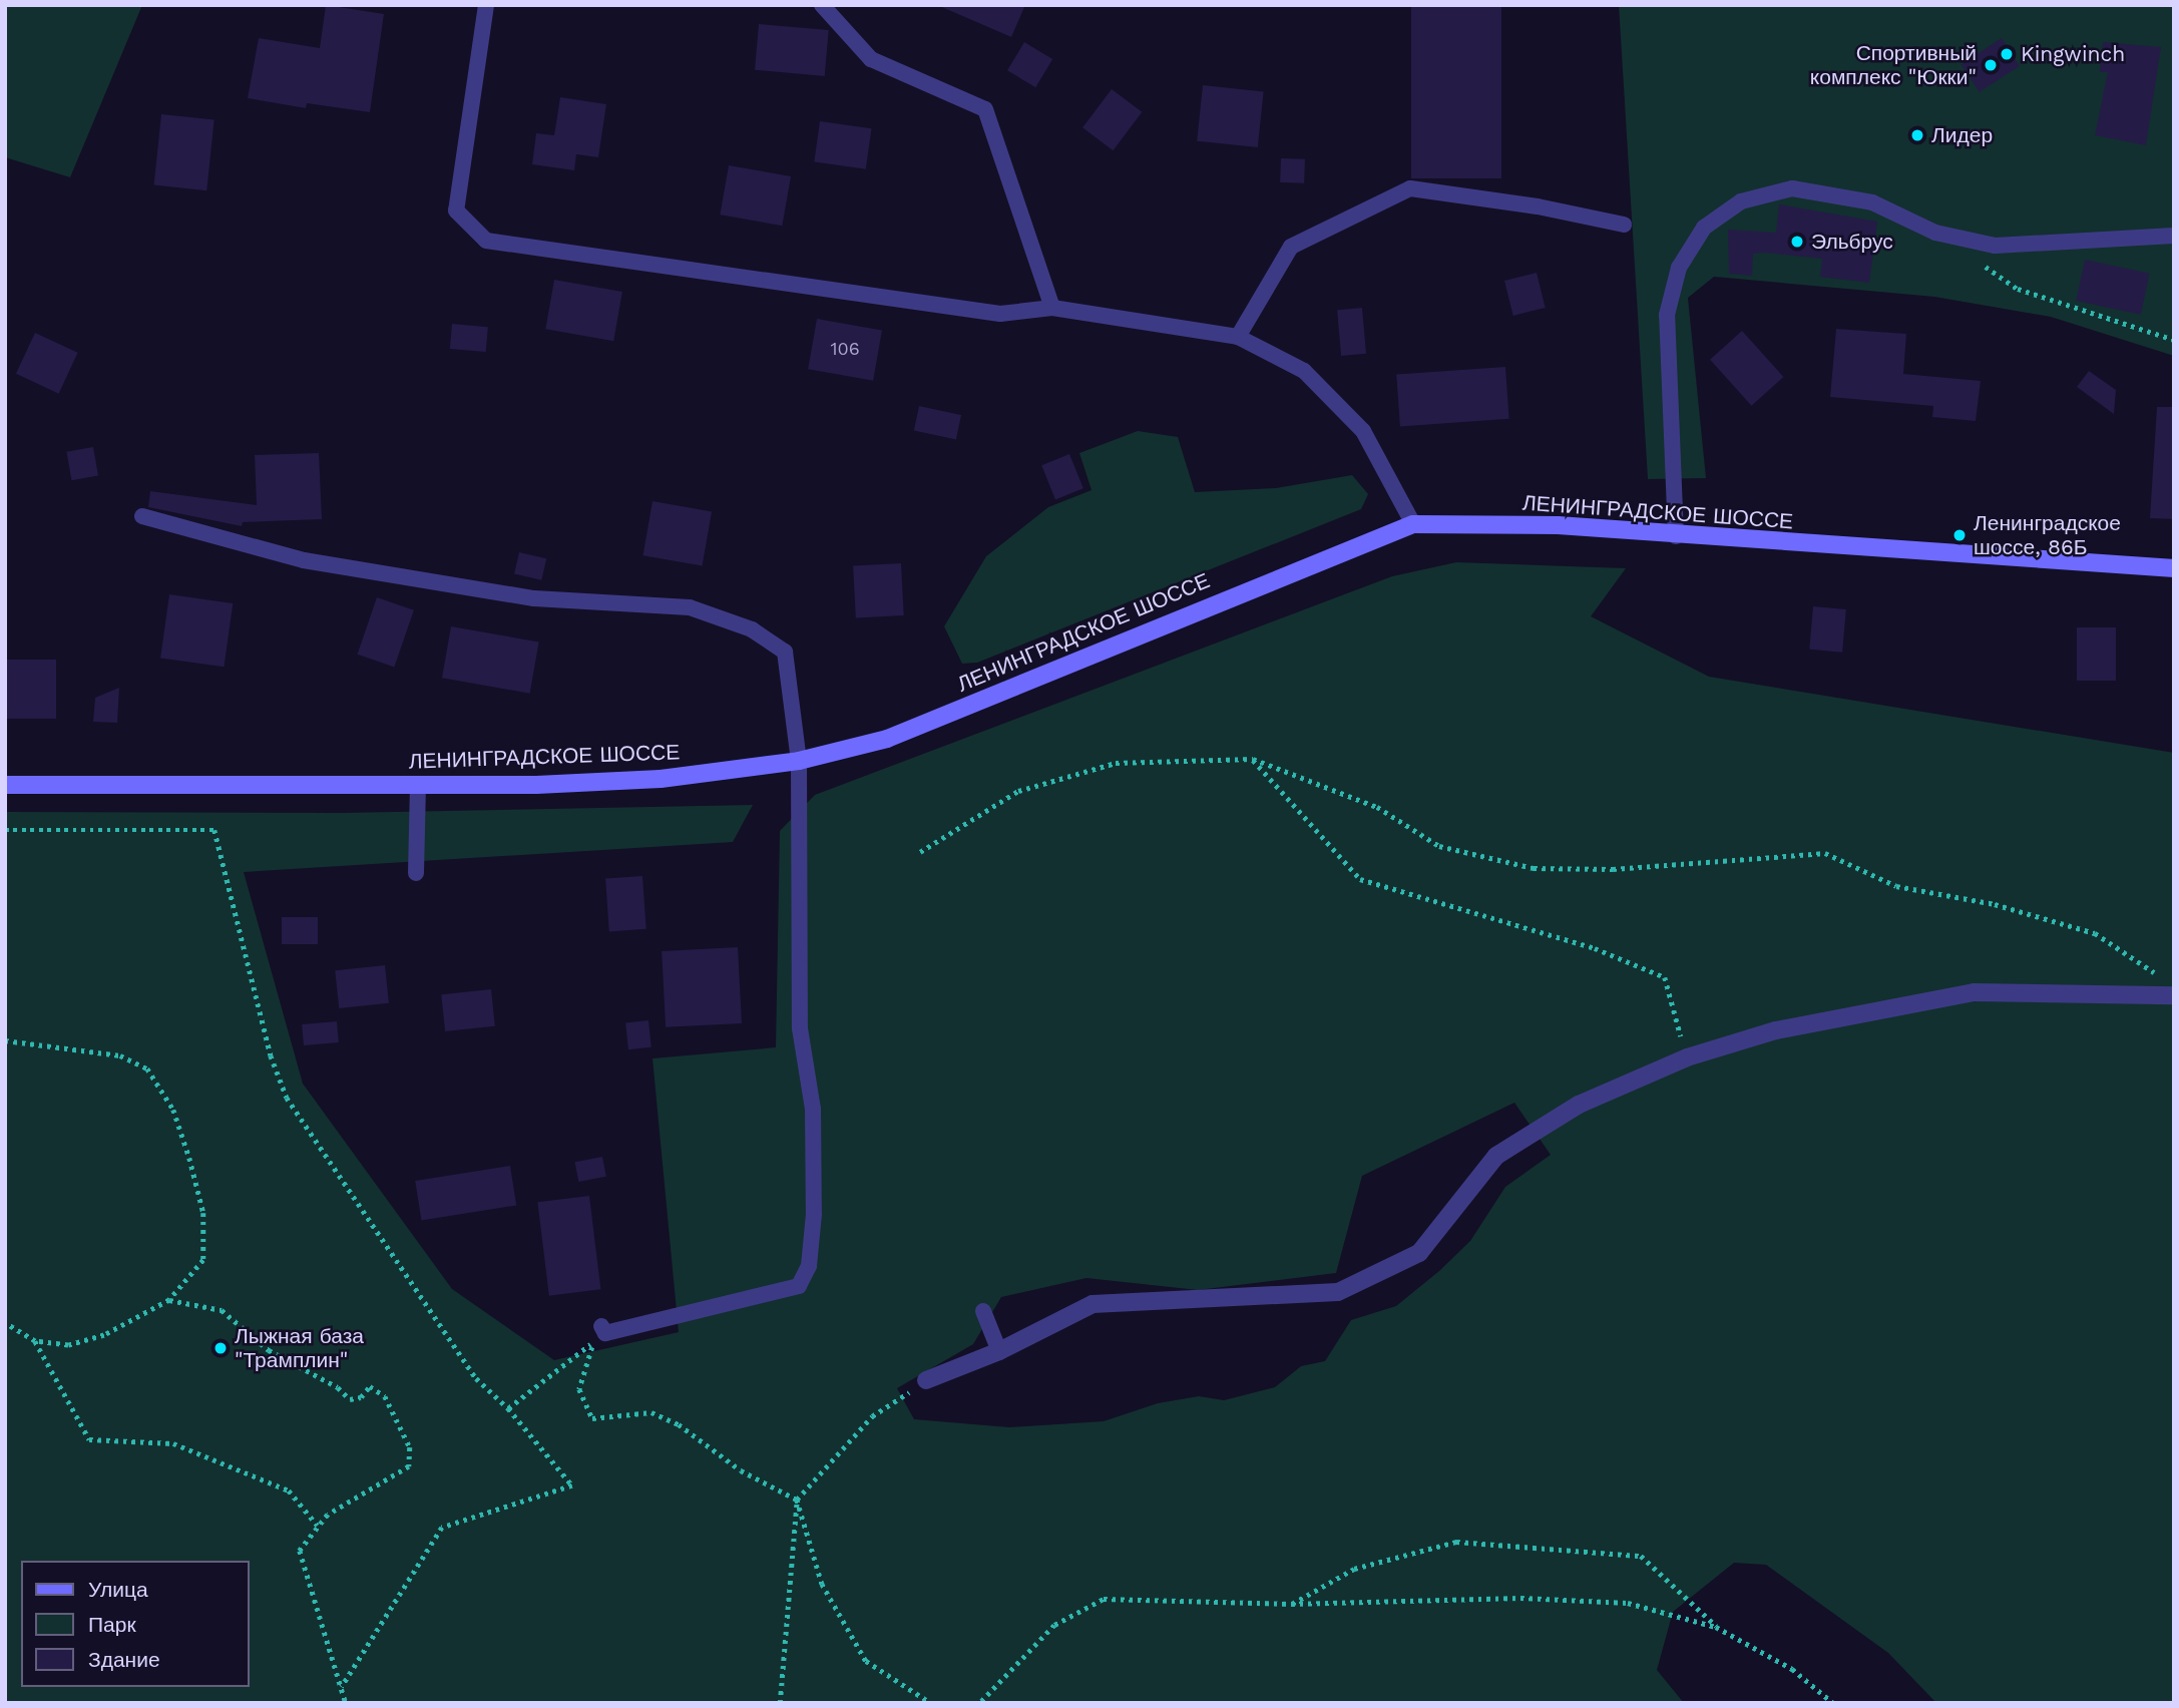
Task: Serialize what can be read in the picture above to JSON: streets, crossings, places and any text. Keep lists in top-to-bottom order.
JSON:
{
  "streets": {
    "main road": ["ЛЕНИНГРАДСКОЕ ШОССЕ"]
  },
  "places": [
    "Kingwinch",
    "Спортивный комплекс \"Юкки\"",
    "Лидер",
    "Эльбрус",
    "Ленинградское шоссе, 86Б",
    "Лыжная база \"Трамплин\""
  ],
  "house_numbers": ["106"],
  "legend": ["Улица", "Парк", "Здание"]
}
